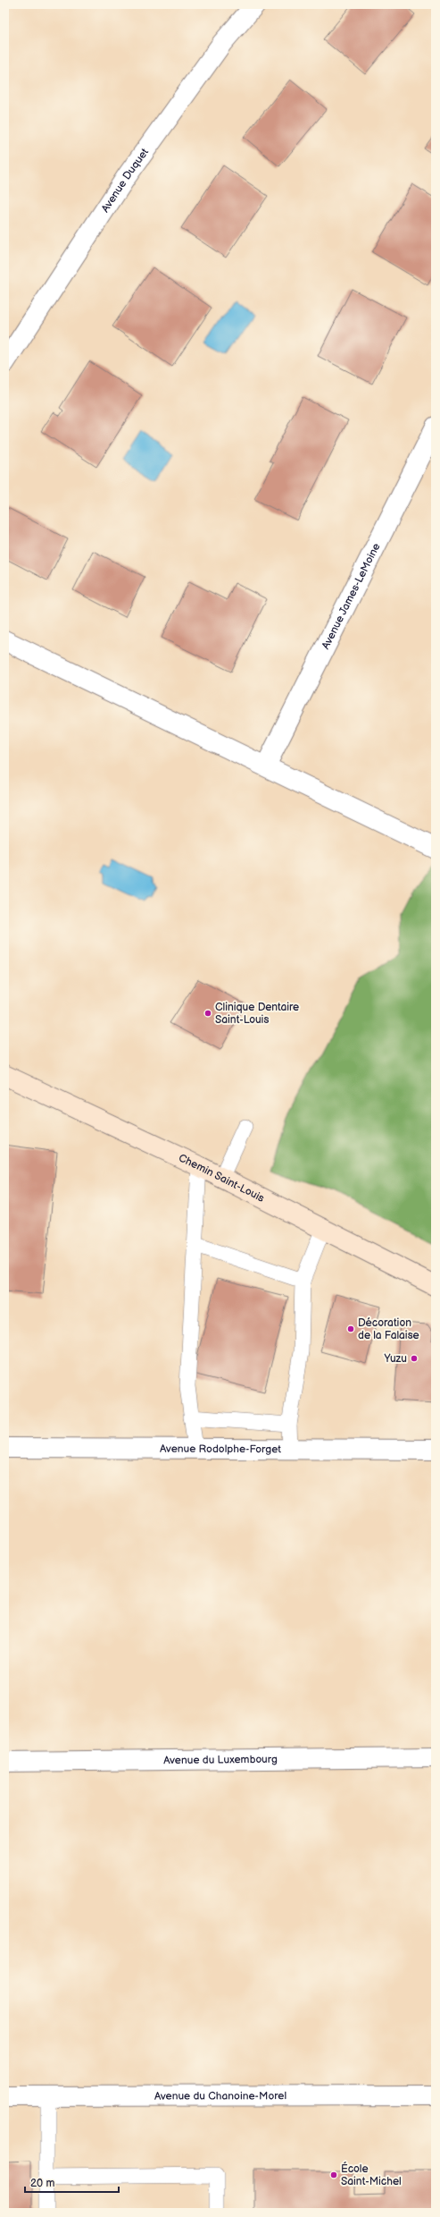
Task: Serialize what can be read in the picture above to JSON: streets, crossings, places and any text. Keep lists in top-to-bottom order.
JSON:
{
  "streets": {
    "street": [
      "Avenue Duquet",
      "Avenue James-LeMoine",
      "Chemin Saint-Louis",
      "Avenue Rodolphe-Forget",
      "Avenue du Luxembourg",
      "Avenue du Chanoine-Morel"
    ]
  },
  "places": [
    "Clinique Dentaire Saint-Louis",
    "Décoration de la Falaise",
    "Yuzu",
    "École Saint-Michel"
  ],
  "scale_bar": "20 m"
}
